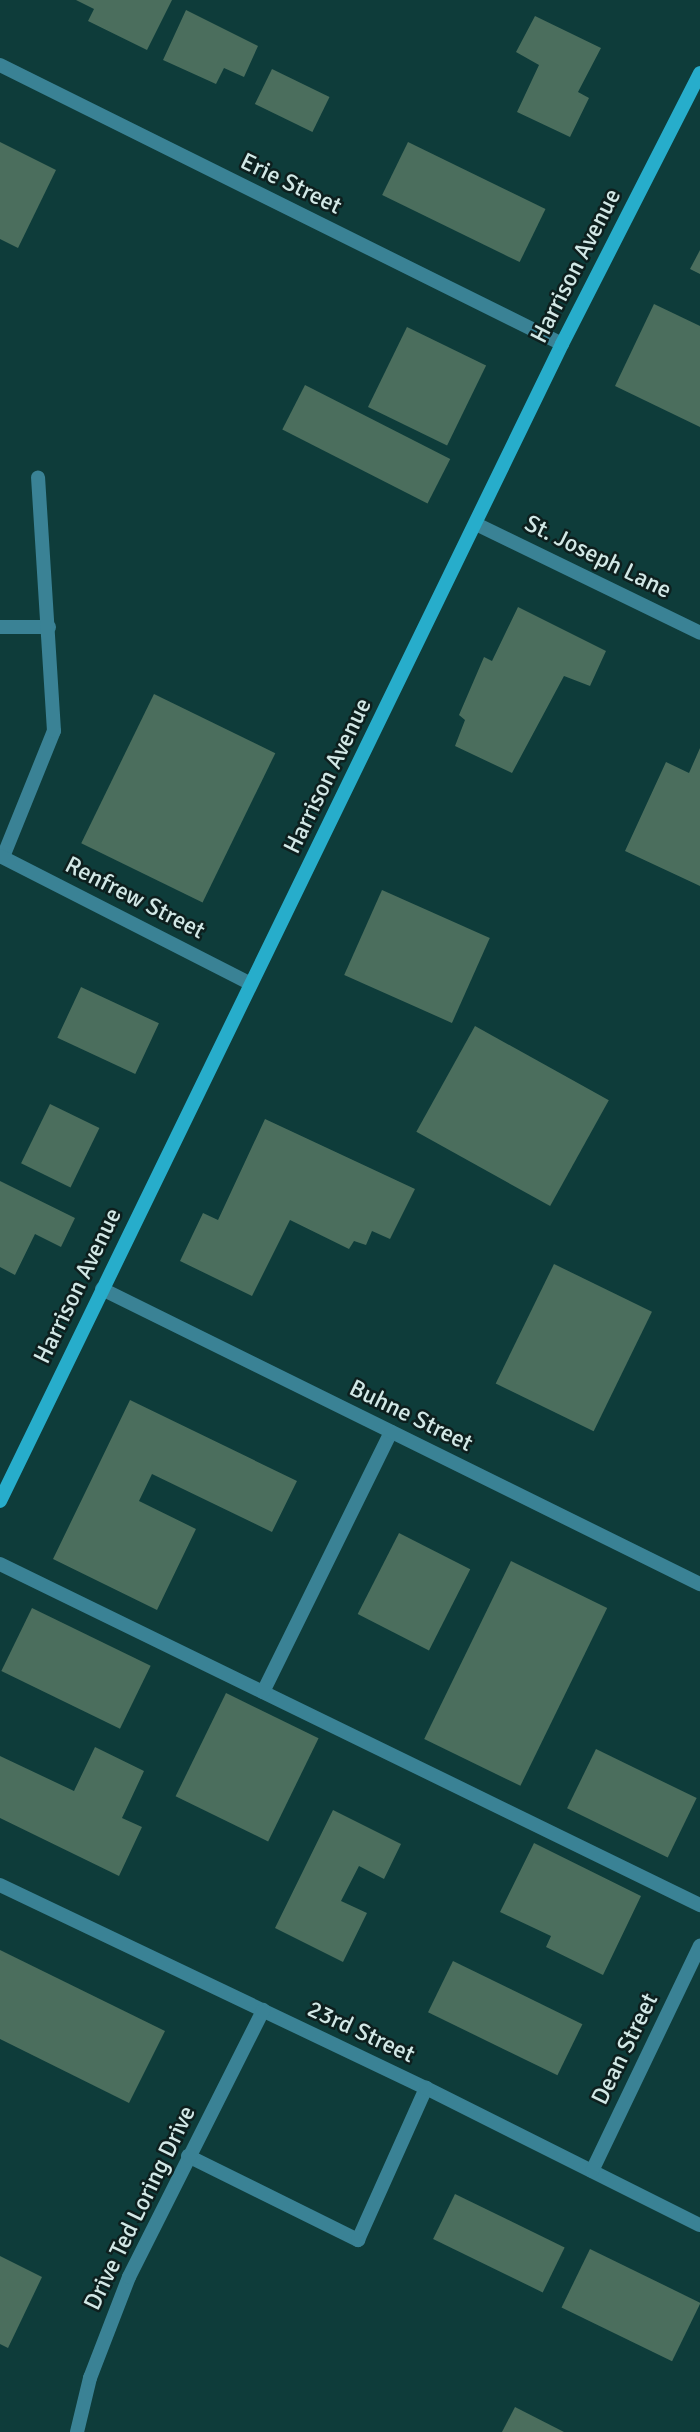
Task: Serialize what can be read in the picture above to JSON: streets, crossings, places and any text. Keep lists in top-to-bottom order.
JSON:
{
  "streets": {
    "main road": ["Harrison Avenue"],
    "street": [
      "Erie Street",
      "St. Joseph Lane",
      "Renfrew Street",
      "Buhne Street",
      "23rd Street",
      "Dean Street",
      "Drive Ted Loring Drive"
    ]
  },
  "crossings": [
    ["Erie Street", "Harrison Avenue"],
    ["Harrison Avenue", "St. Joseph Lane"],
    ["Harrison Avenue", "Renfrew Street"],
    ["Harrison Avenue", "Buhne Street"],
    ["23rd Street", "Dean Street"],
    ["23rd Street", "Drive Ted Loring Drive"]
  ]
}
